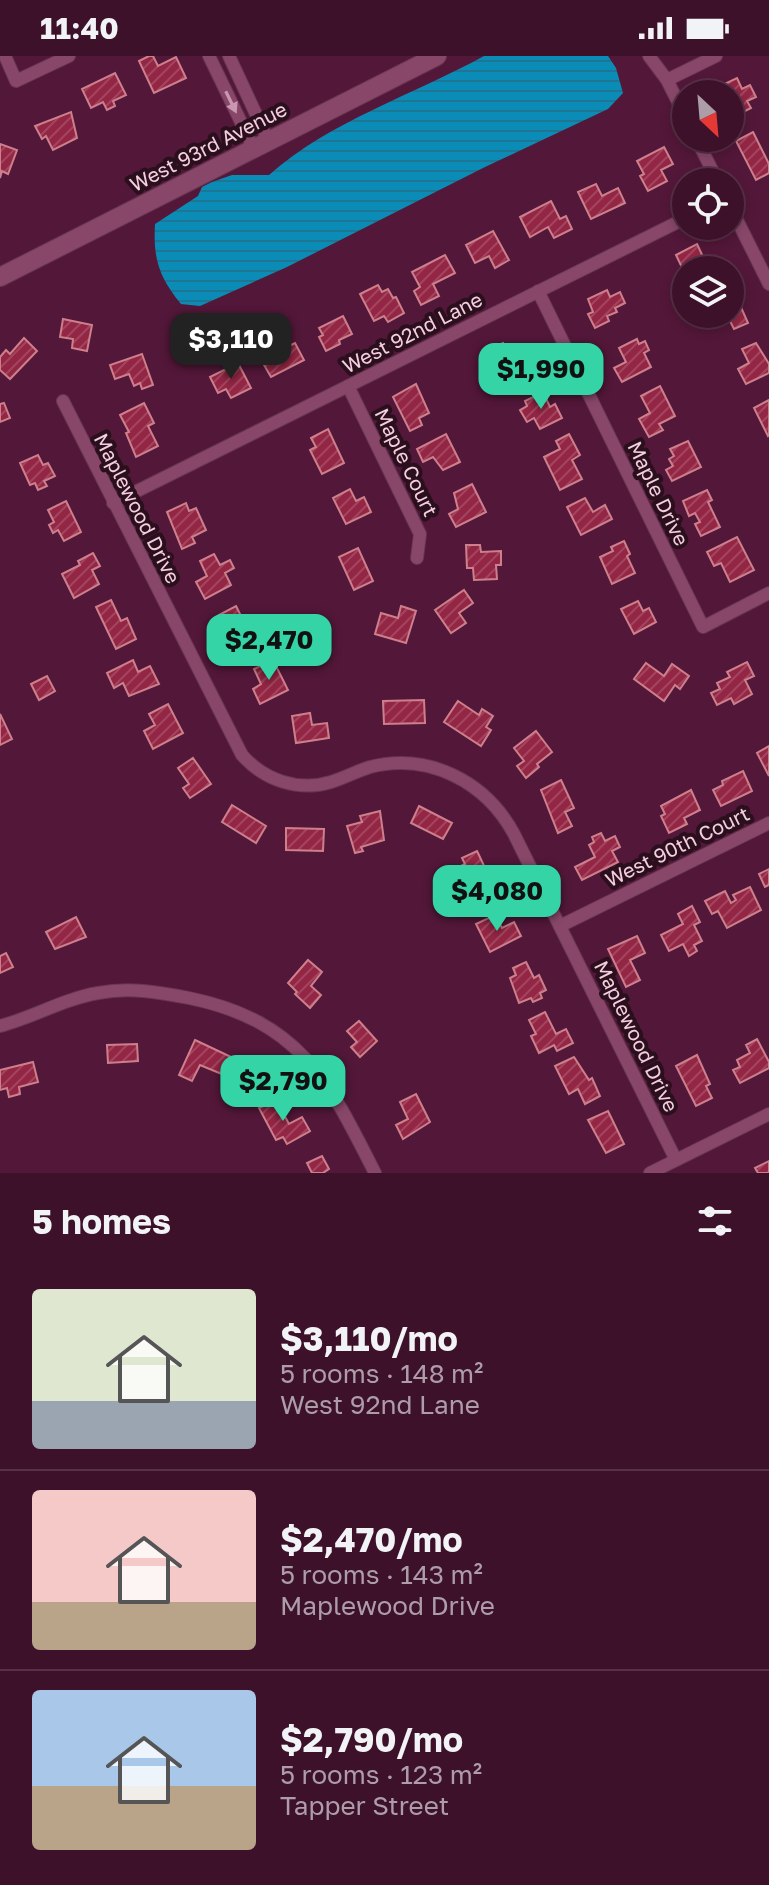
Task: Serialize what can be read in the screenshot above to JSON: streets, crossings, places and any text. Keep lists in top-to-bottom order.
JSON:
{
  "streets": {
    "street": [
      "West 93rd Avenue",
      "West 92nd Lane",
      "Maple Court",
      "Maple Drive",
      "Maplewood Drive",
      "West 90th Court"
    ]
  },
  "crossings": [
    ["West 92nd Lane", "Maple Court"],
    ["West 92nd Lane", "Maple Drive"],
    ["West 92nd Lane", "Maplewood Drive"],
    ["Maplewood Drive", "West 90th Court"]
  ],
  "north": "bottom right",
  "page": {
    "status": "11:40",
    "price": [
      "$3,110",
      "$1,990",
      "$2,470",
      "$4,080",
      "$2,790"
    ],
    "heading": "5 homes",
    "list": [
      {
        "name": "$3,110/mo",
        "note": "5 rooms · 148 m² · West 92nd Lane"
      },
      {
        "name": "$2,470/mo",
        "note": "5 rooms · 143 m² · Maplewood Drive"
      },
      {
        "name": "$2,790/mo",
        "note": "5 rooms · 123 m² · Tapper Street"
      }
    ]
  }
}
